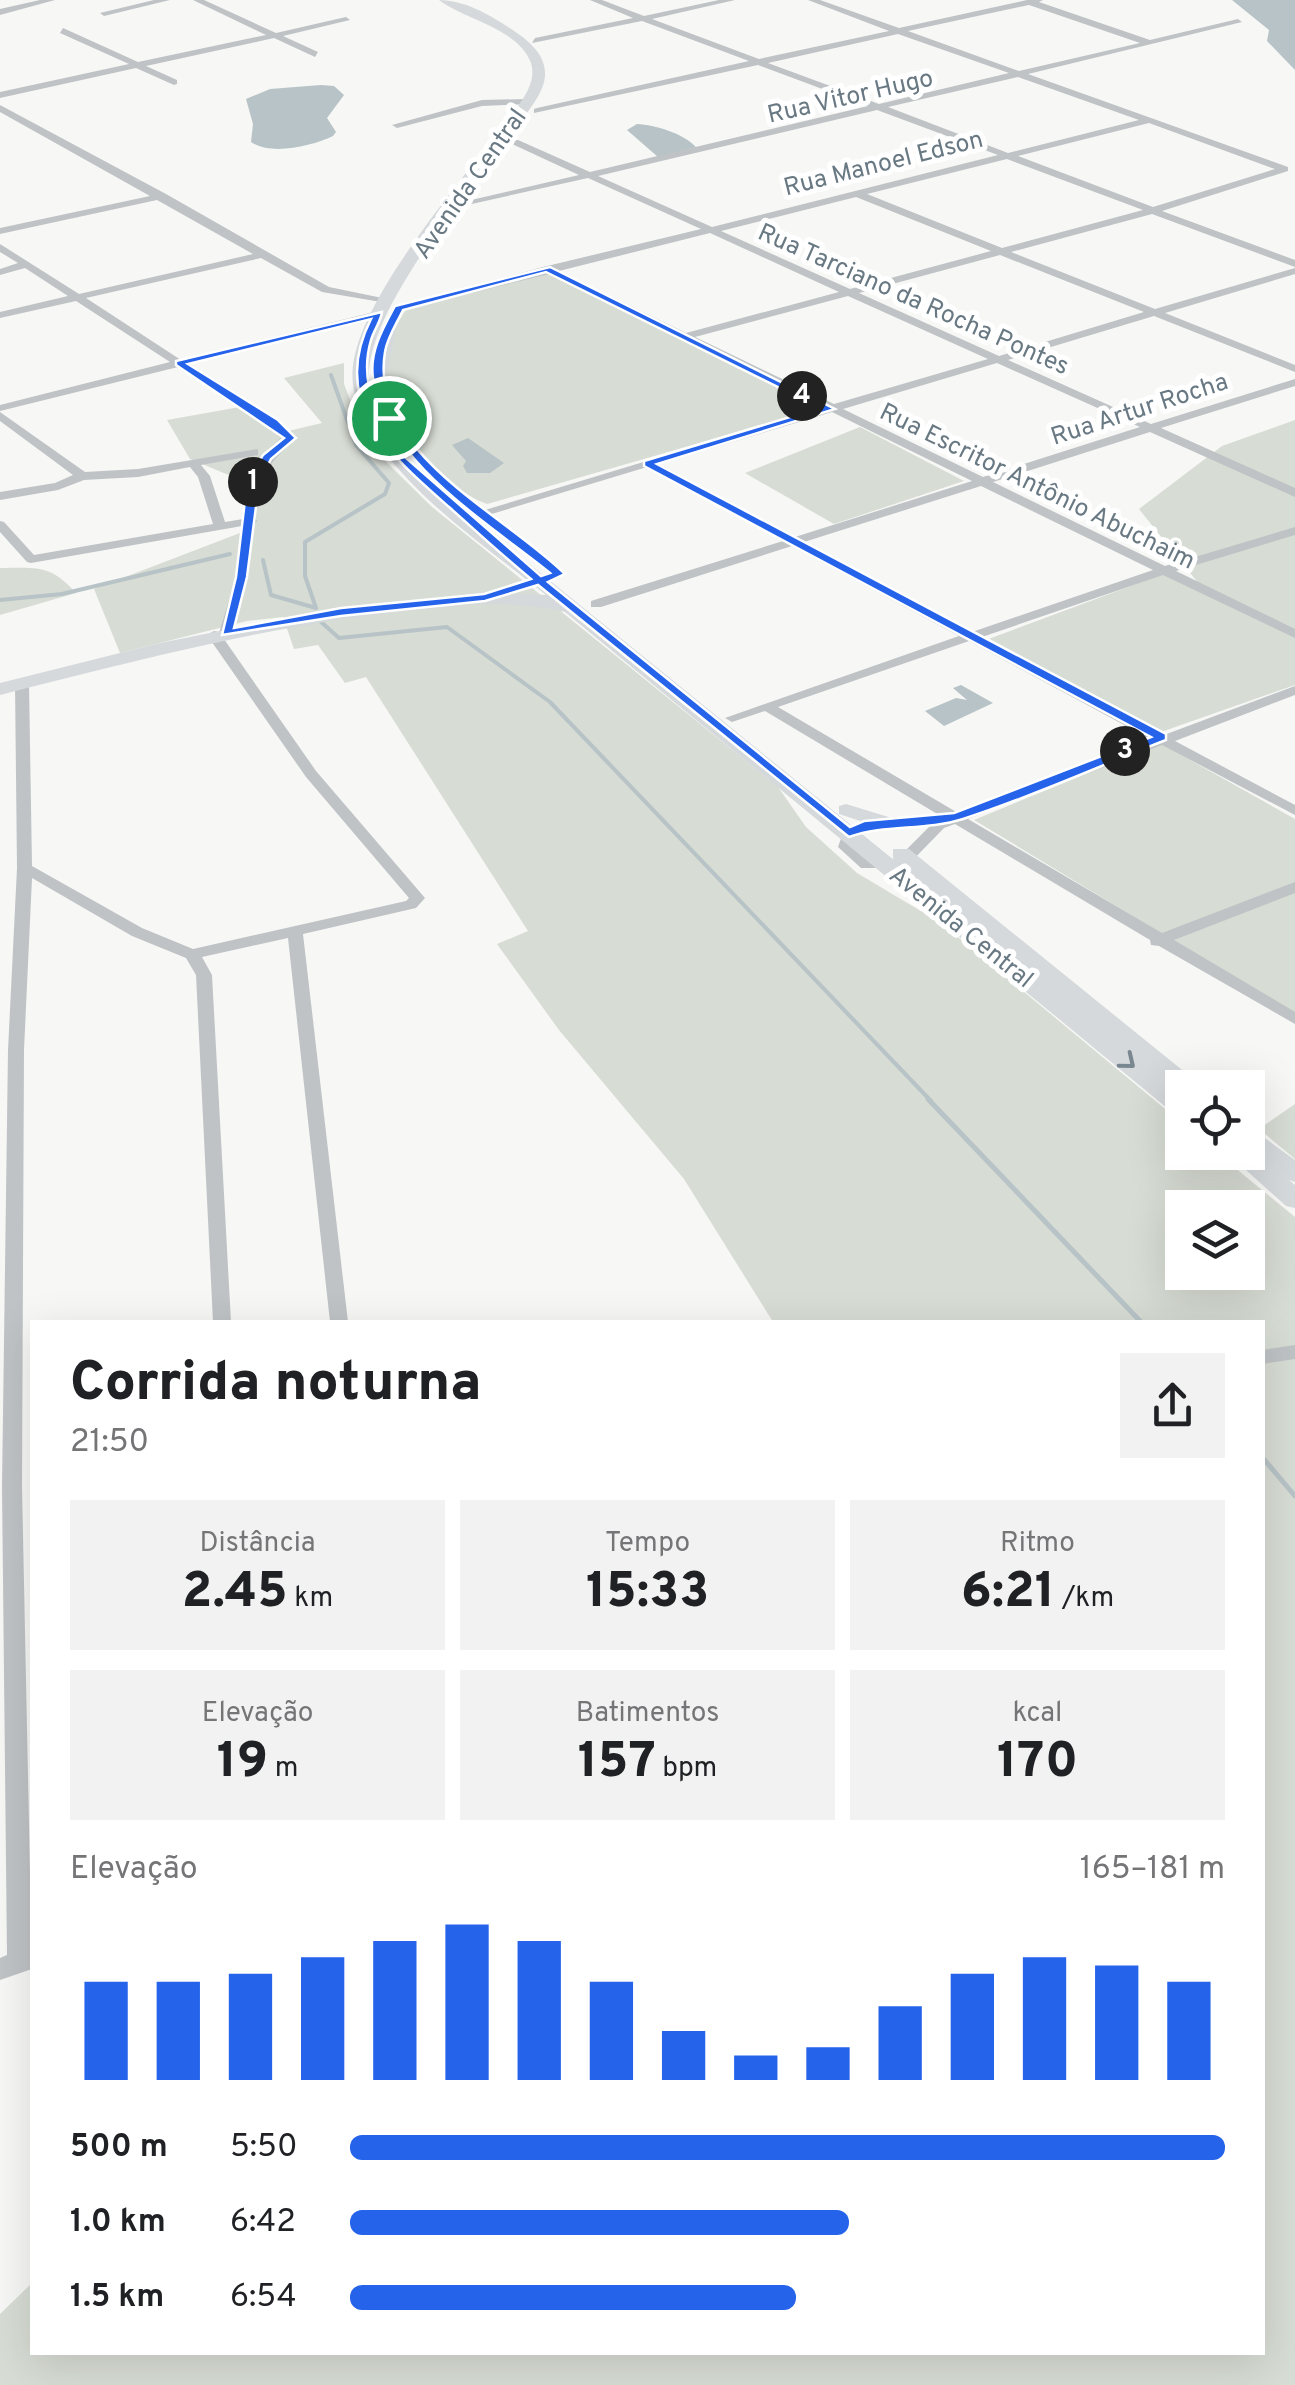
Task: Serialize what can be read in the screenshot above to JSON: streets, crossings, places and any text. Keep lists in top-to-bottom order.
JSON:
{
  "streets": {
    "main road": ["Avenida Central"],
    "street": [
      "Rua Vitor Hugo",
      "Rua Manoel Edson",
      "Rua Tarciano da Rocha Pontes",
      "Rua Artur Rocha",
      "Rua Escritor Antônio Abuchaim"
    ]
  },
  "crossings": [
    ["Rua Vitor Hugo", "Avenida Central"],
    ["Rua Vitor Hugo", "Rua Tarciano da Rocha Pontes"],
    ["Rua Manoel Edson", "Avenida Central"],
    ["Rua Manoel Edson", "Rua Tarciano da Rocha Pontes"],
    ["Rua Manoel Edson", "Rua Escritor Antônio Abuchaim"],
    ["Avenida Central", "Rua Tarciano da Rocha Pontes"],
    ["Avenida Central", "Rua Artur Rocha"],
    ["Rua Tarciano da Rocha Pontes", "Rua Artur Rocha"],
    ["Rua Artur Rocha", "Rua Escritor Antônio Abuchaim"]
  ],
  "page": {
    "pins": ["4", "1", "3"],
    "heading": ["Corrida noturna", "21:50"],
    "stats": [
      ["Distância", "2.45 km"],
      ["Tempo", "15:33"],
      ["Ritmo", "6:21 /km"],
      ["Elevação", "19 m"],
      ["Batimentos", "157 bpm"],
      ["kcal", "170"]
    ],
    "chart": ["Elevação", "165–181 m"],
    "list": [
      {
        "name": "500 m",
        "note": "5:50"
      },
      {
        "name": "1.0 km",
        "note": "6:42"
      },
      {
        "name": "1.5 km",
        "note": "6:54"
      }
    ]
  }
}
